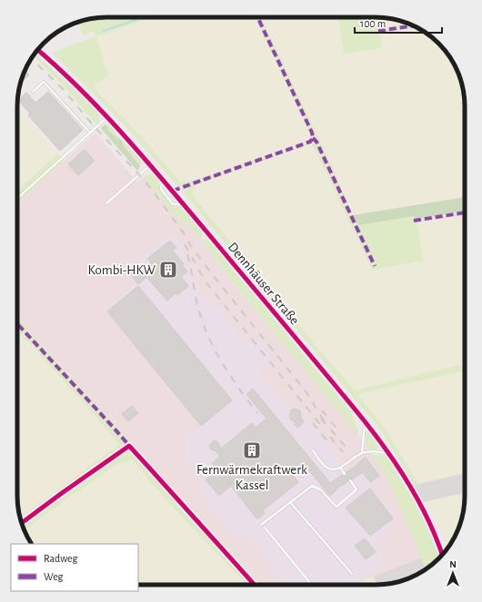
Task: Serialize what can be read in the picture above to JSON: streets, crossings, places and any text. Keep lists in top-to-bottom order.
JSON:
{
  "streets": {
    "street": ["Dennhäuser Straße"]
  },
  "places": {
    "building": ["Kombi-HKW", "Fernwärmekraftwerk Kassel"]
  },
  "legend": ["Radweg", "Weg"],
  "scale_bar": "100 m",
  "north": "top"
}
